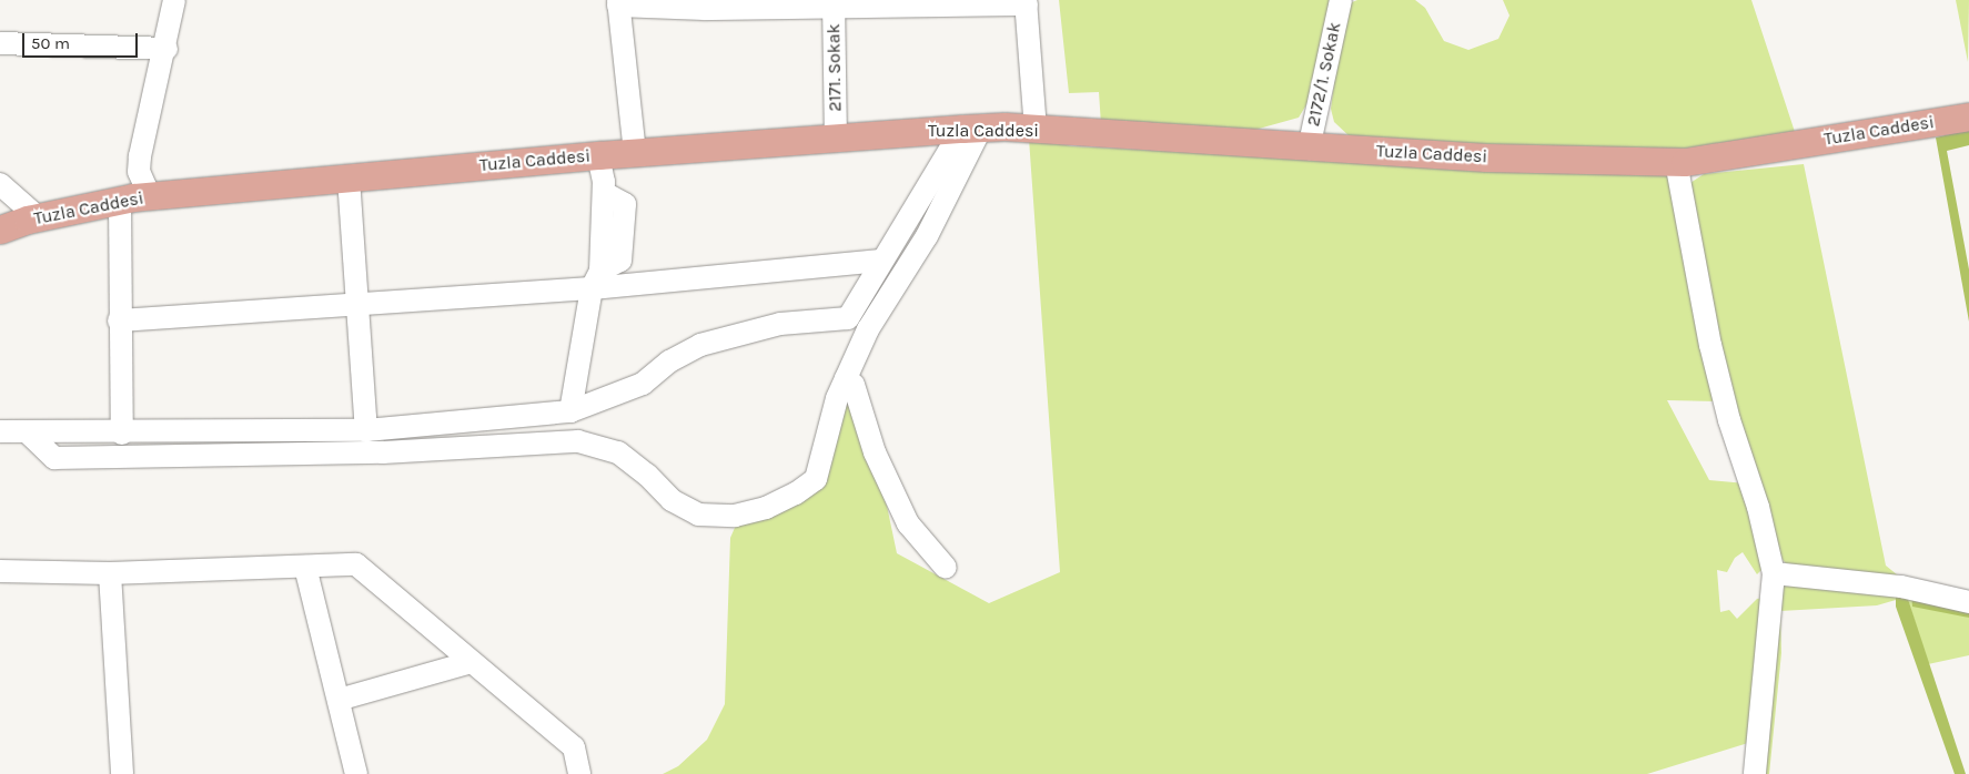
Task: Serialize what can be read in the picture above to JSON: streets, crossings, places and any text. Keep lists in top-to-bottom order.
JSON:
{
  "streets": {
    "main road": ["Tuzla Caddesi"],
    "street": ["2171. Sokak", "2172/1. Sokak"]
  },
  "crossings": [
    ["2171. Sokak", "Tuzla Caddesi"],
    ["2172/1. Sokak", "Tuzla Caddesi"]
  ],
  "scale_bar": "50 m"
}
